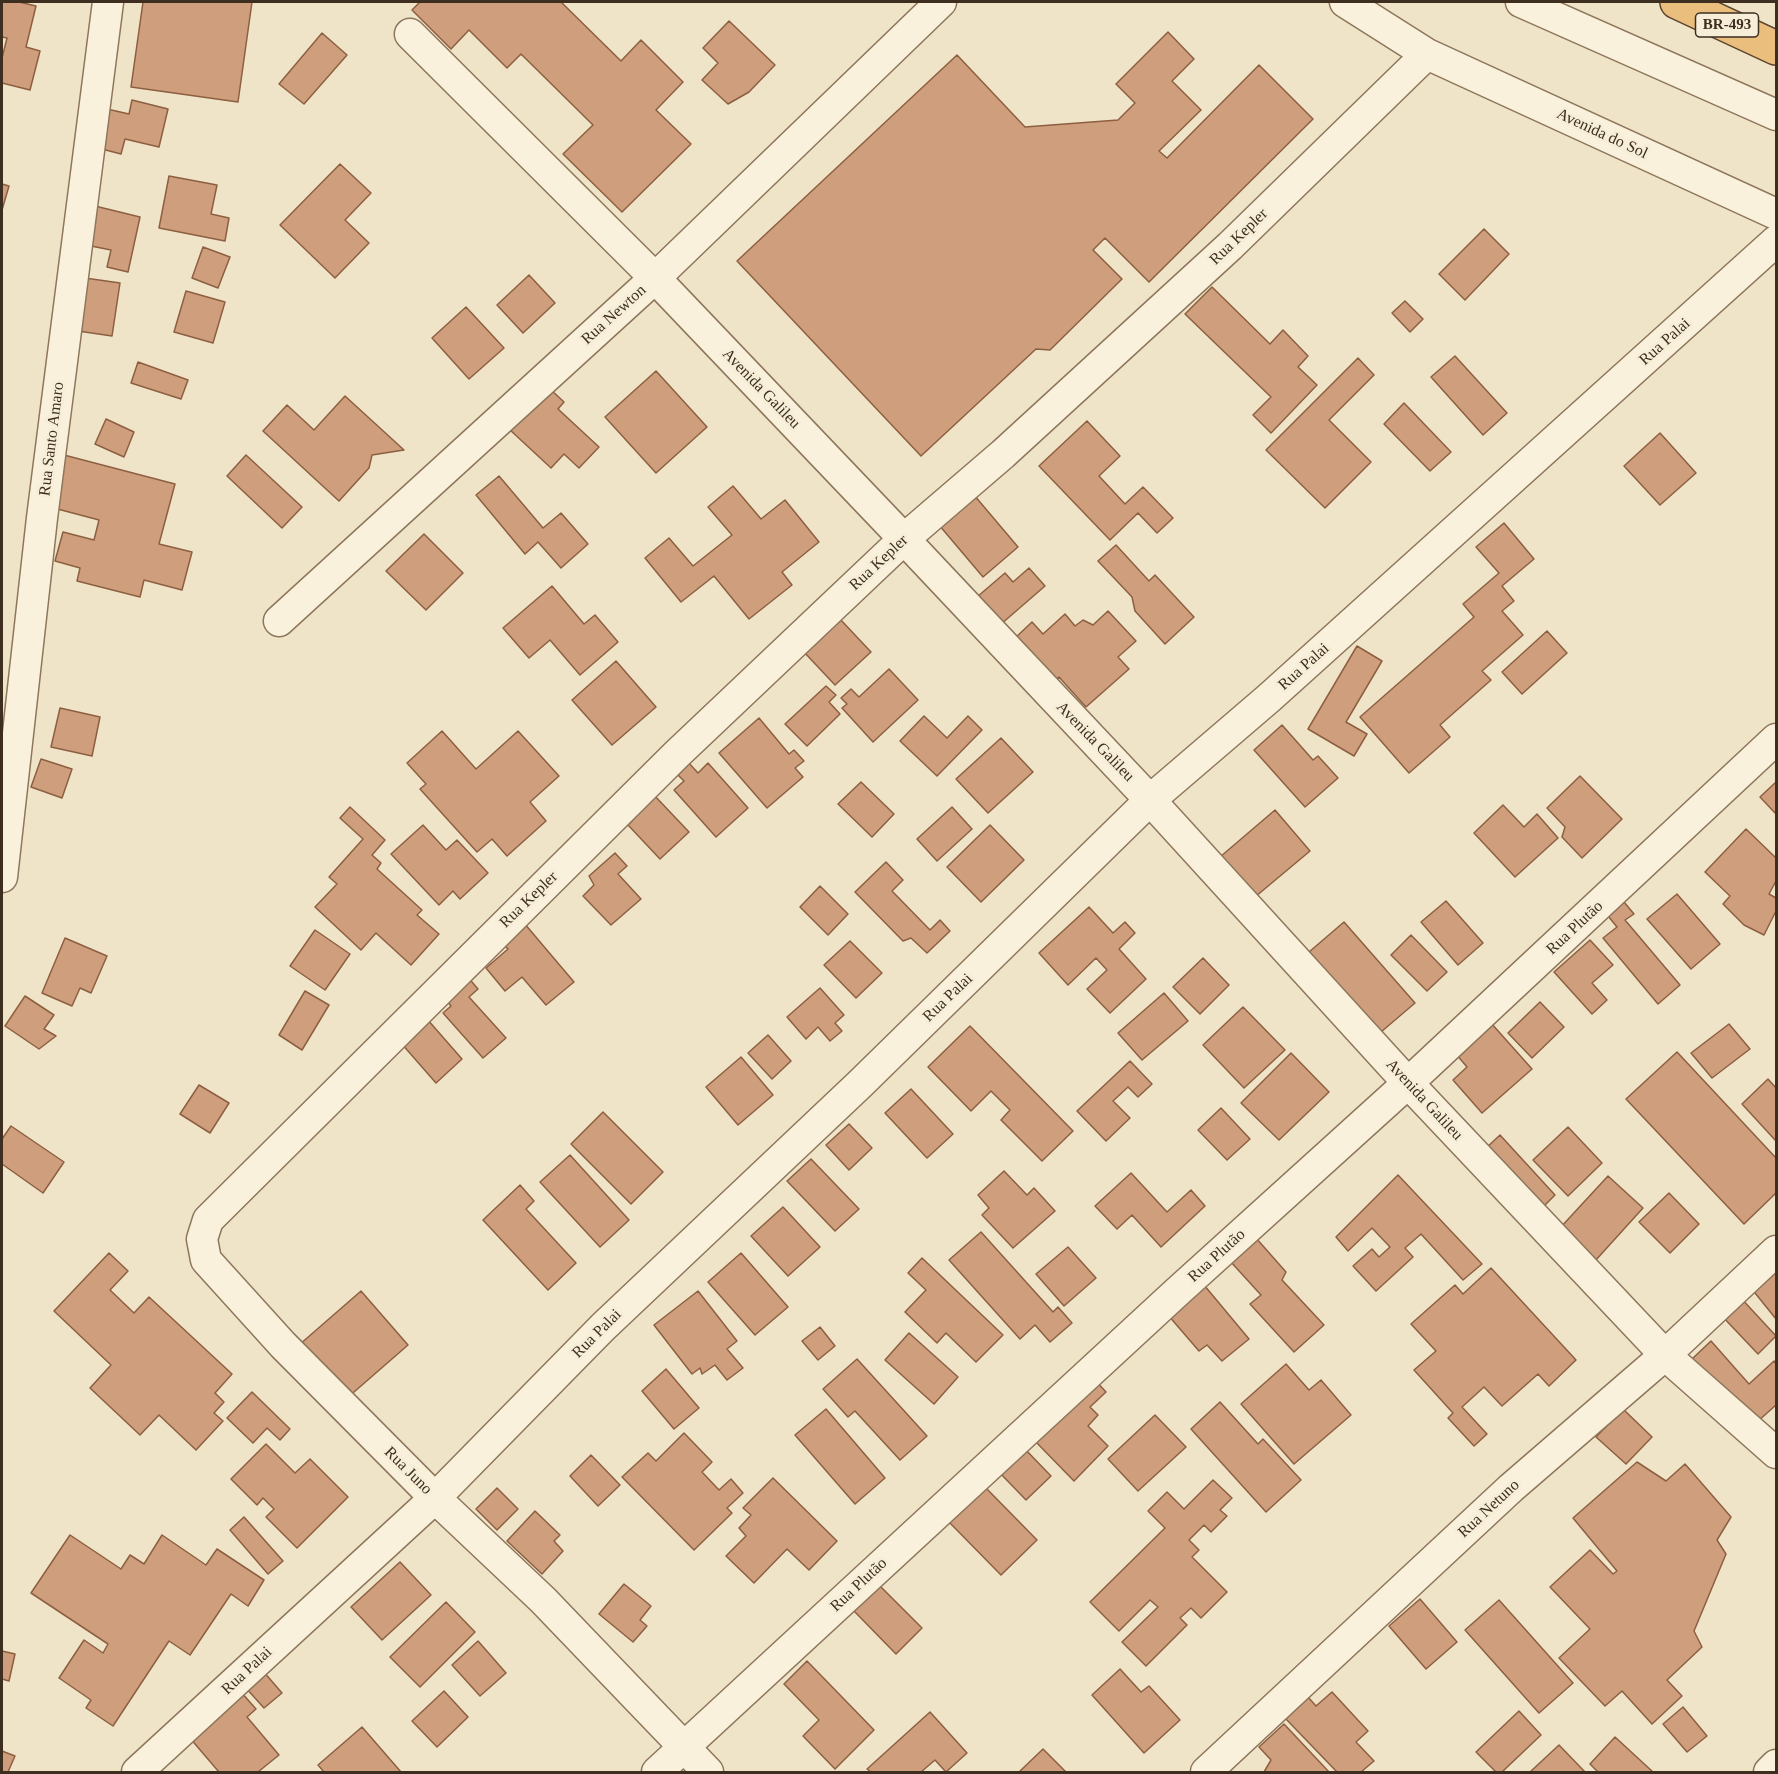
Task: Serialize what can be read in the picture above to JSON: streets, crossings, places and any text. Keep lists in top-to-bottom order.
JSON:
{
  "streets": {
    "highway": ["BR-493"],
    "street": [
      "Avenida do Sol",
      "Rua Kepler",
      "Rua Newton",
      "Rua Palai",
      "Avenida Galileu",
      "Rua Santo Amaro",
      "Rua Plutão",
      "Rua Juno",
      "Rua Netuno"
    ]
  },
  "crossings": [
    ["Avenida do Sol", "Rua Kepler"],
    ["Rua Kepler", "Avenida Galileu"],
    ["Rua Kepler", "Rua Juno"],
    ["Rua Newton", "Avenida Galileu"],
    ["Rua Palai", "Avenida Galileu"],
    ["Rua Palai", "Rua Juno"],
    ["Avenida Galileu", "Rua Plutão"],
    ["Avenida Galileu", "Rua Netuno"],
    ["Rua Plutão", "Rua Juno"]
  ]
}
